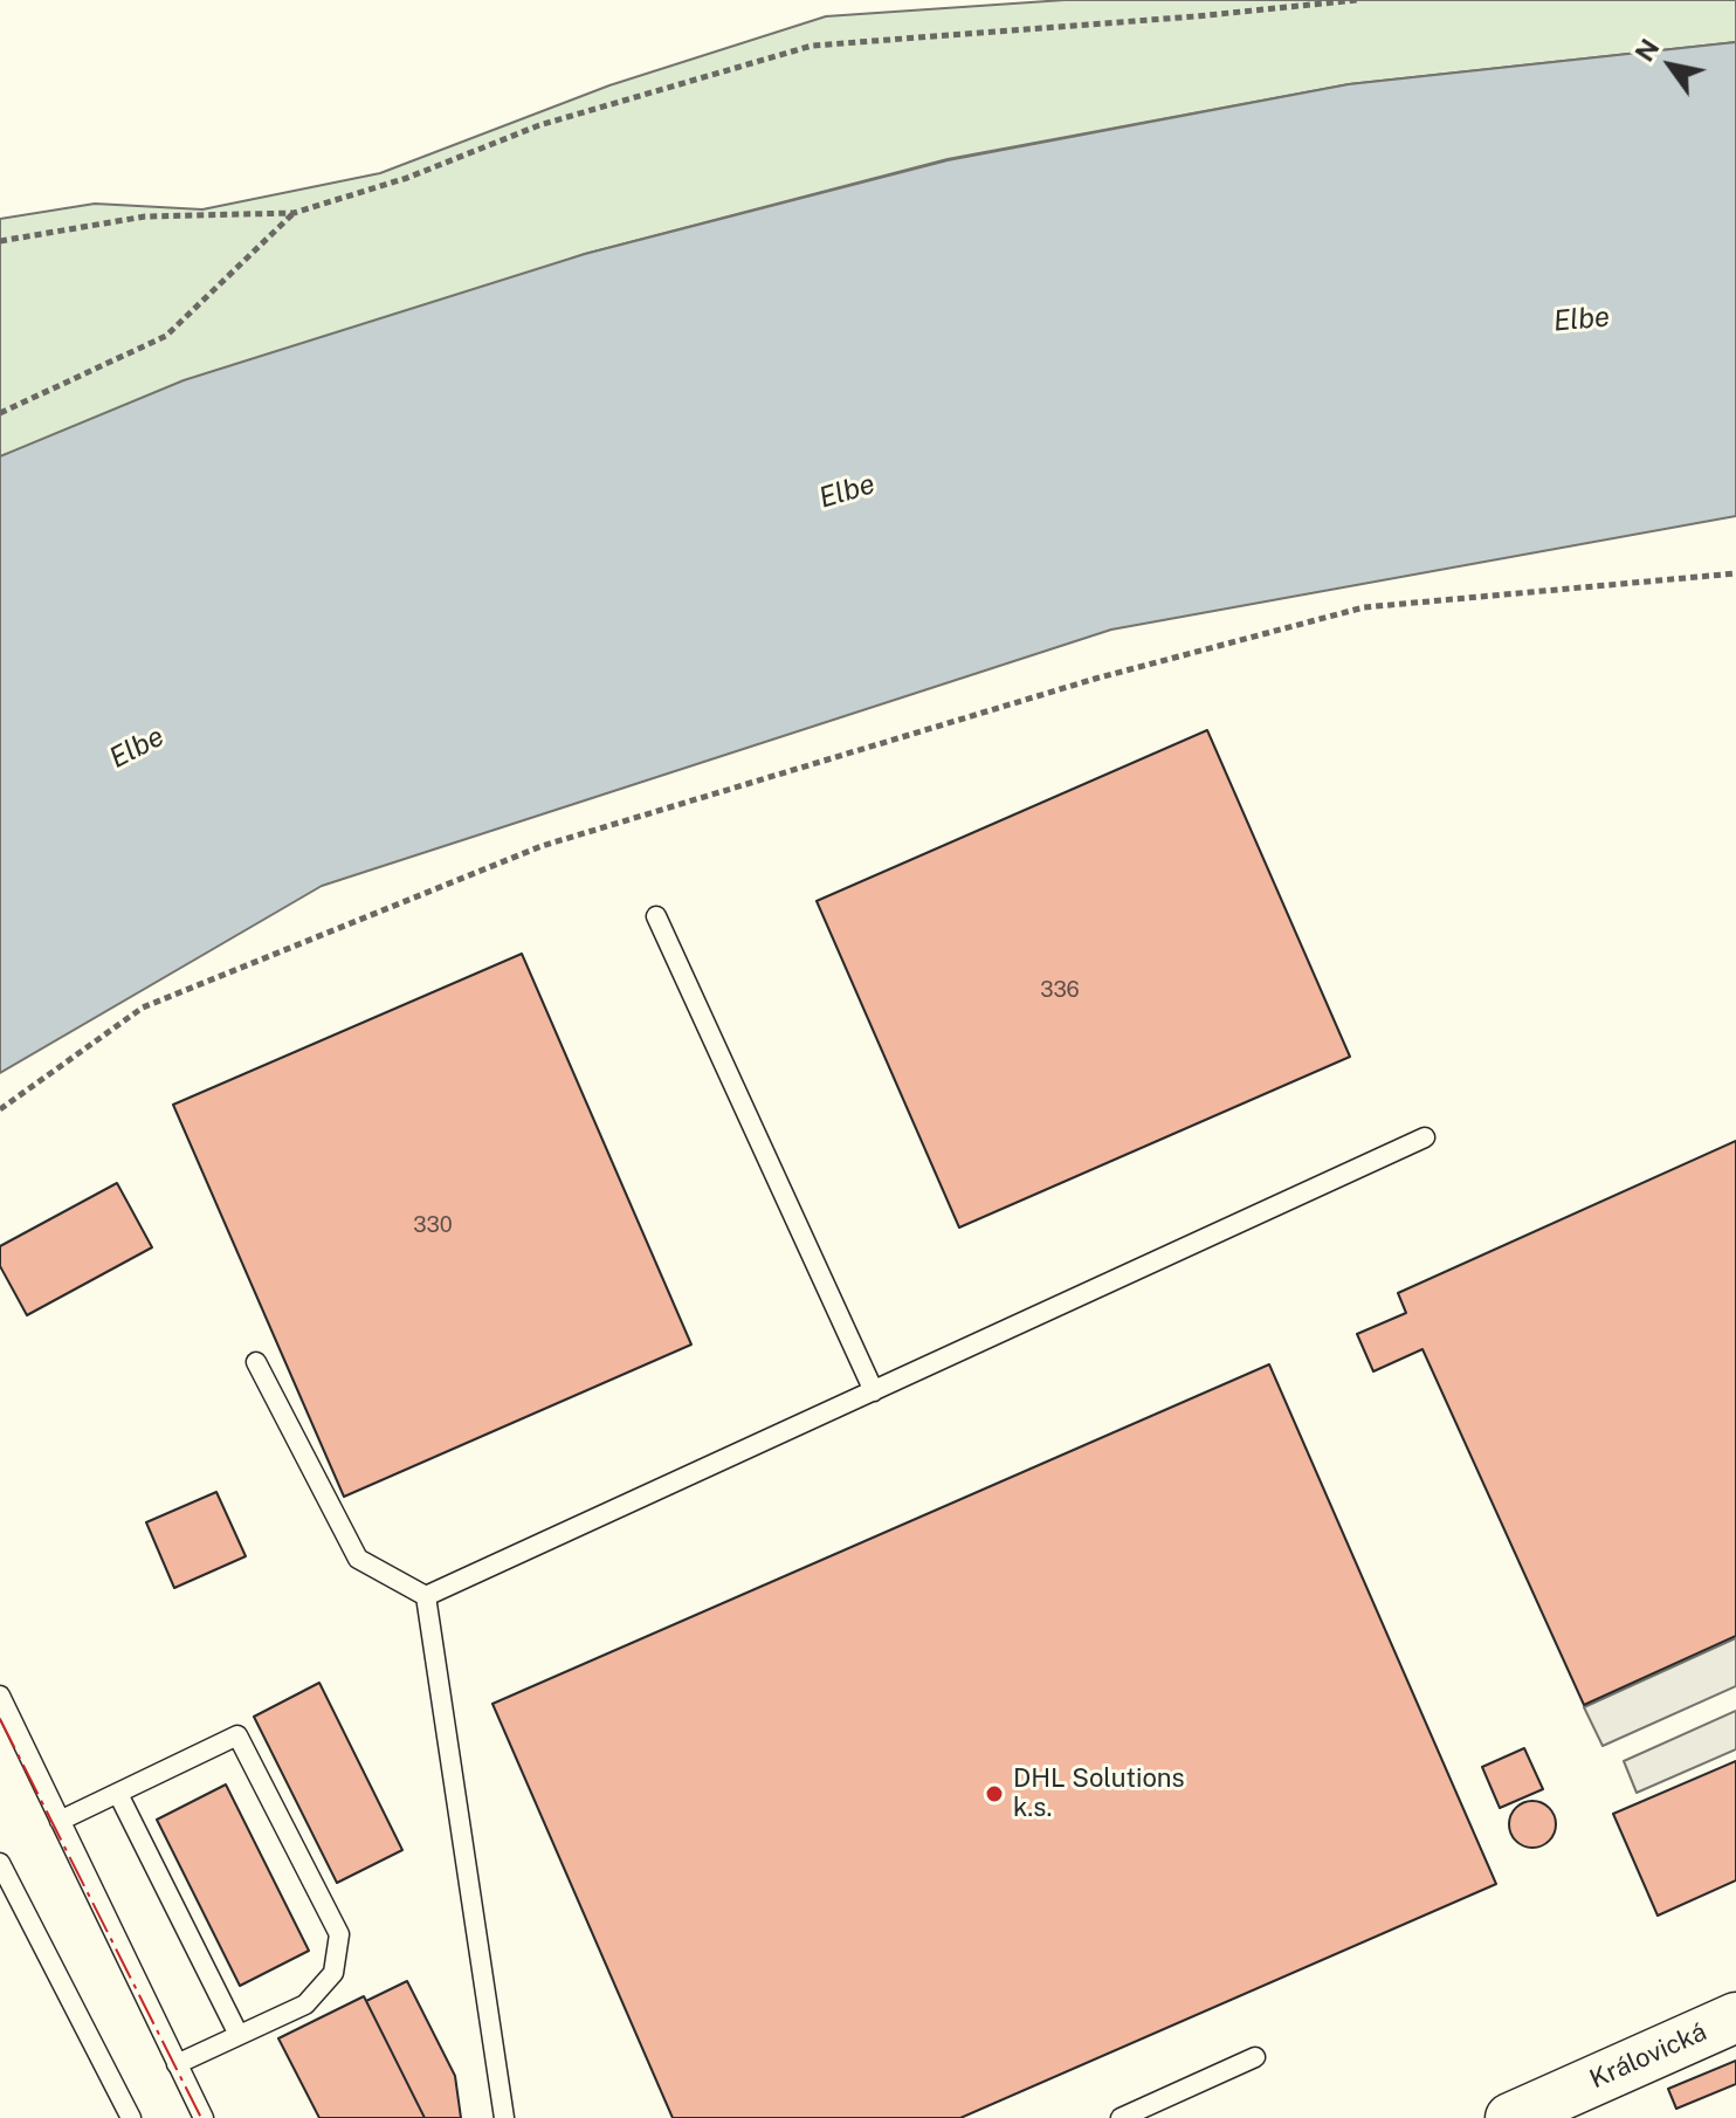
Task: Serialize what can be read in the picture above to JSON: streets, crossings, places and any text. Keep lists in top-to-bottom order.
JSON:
{
  "streets": {
    "main road": ["Královická"]
  },
  "water": ["Elbe"],
  "places": ["DHL Solutions k.s."],
  "house_numbers": ["336", "330"],
  "north": "top left"
}
